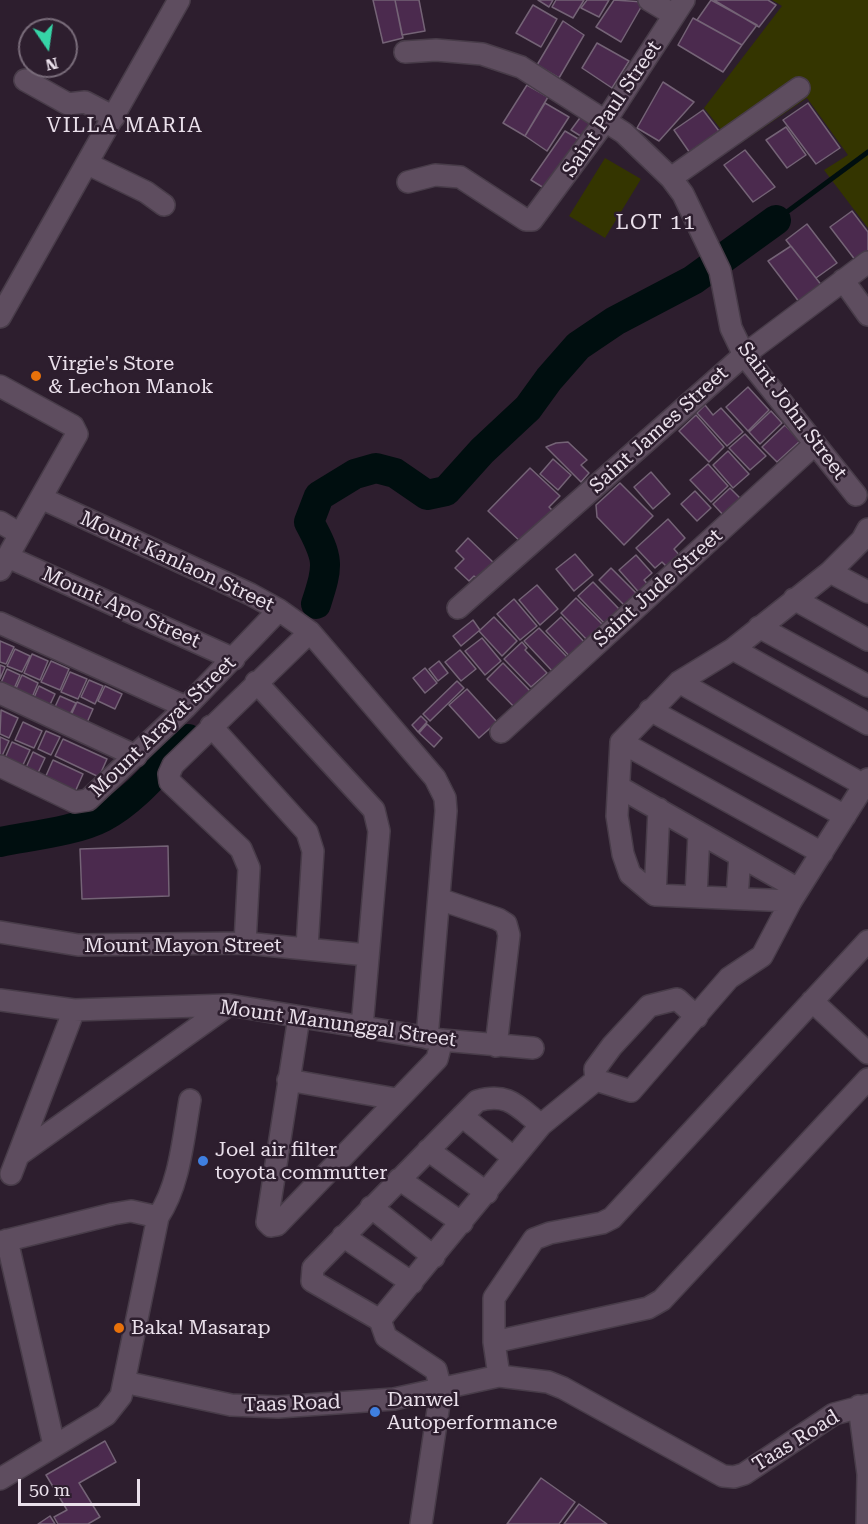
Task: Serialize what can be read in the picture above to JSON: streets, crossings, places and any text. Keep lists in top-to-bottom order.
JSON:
{
  "streets": {
    "street": [
      "Saint Paul Street",
      "Saint John Street",
      "Saint James Street",
      "Mount Kanlaon Street",
      "Saint Jude Street",
      "Mount Apo Street",
      "Mount Arayat Street",
      "Mount Mayon Street",
      "Mount Manunggal Street",
      "Taas Road"
    ]
  },
  "crossings": [
    ["Saint Paul Street", "Saint John Street"],
    ["Saint John Street", "Saint James Street"],
    ["Saint John Street", "Saint Jude Street"],
    ["Mount Kanlaon Street", "Mount Arayat Street"],
    ["Mount Kanlaon Street", "Mount Manunggal Street"],
    ["Mount Apo Street", "Mount Arayat Street"]
  ],
  "districts": ["VILLA MARIA", "LOT 11"],
  "places": [
    "Virgie's Store & Lechon Manok",
    "Joel air filter toyota commutter",
    "Baka! Masarap",
    "Danwel Autoperformance"
  ],
  "scale_bar": "50 m",
  "north": "bottom"
}
